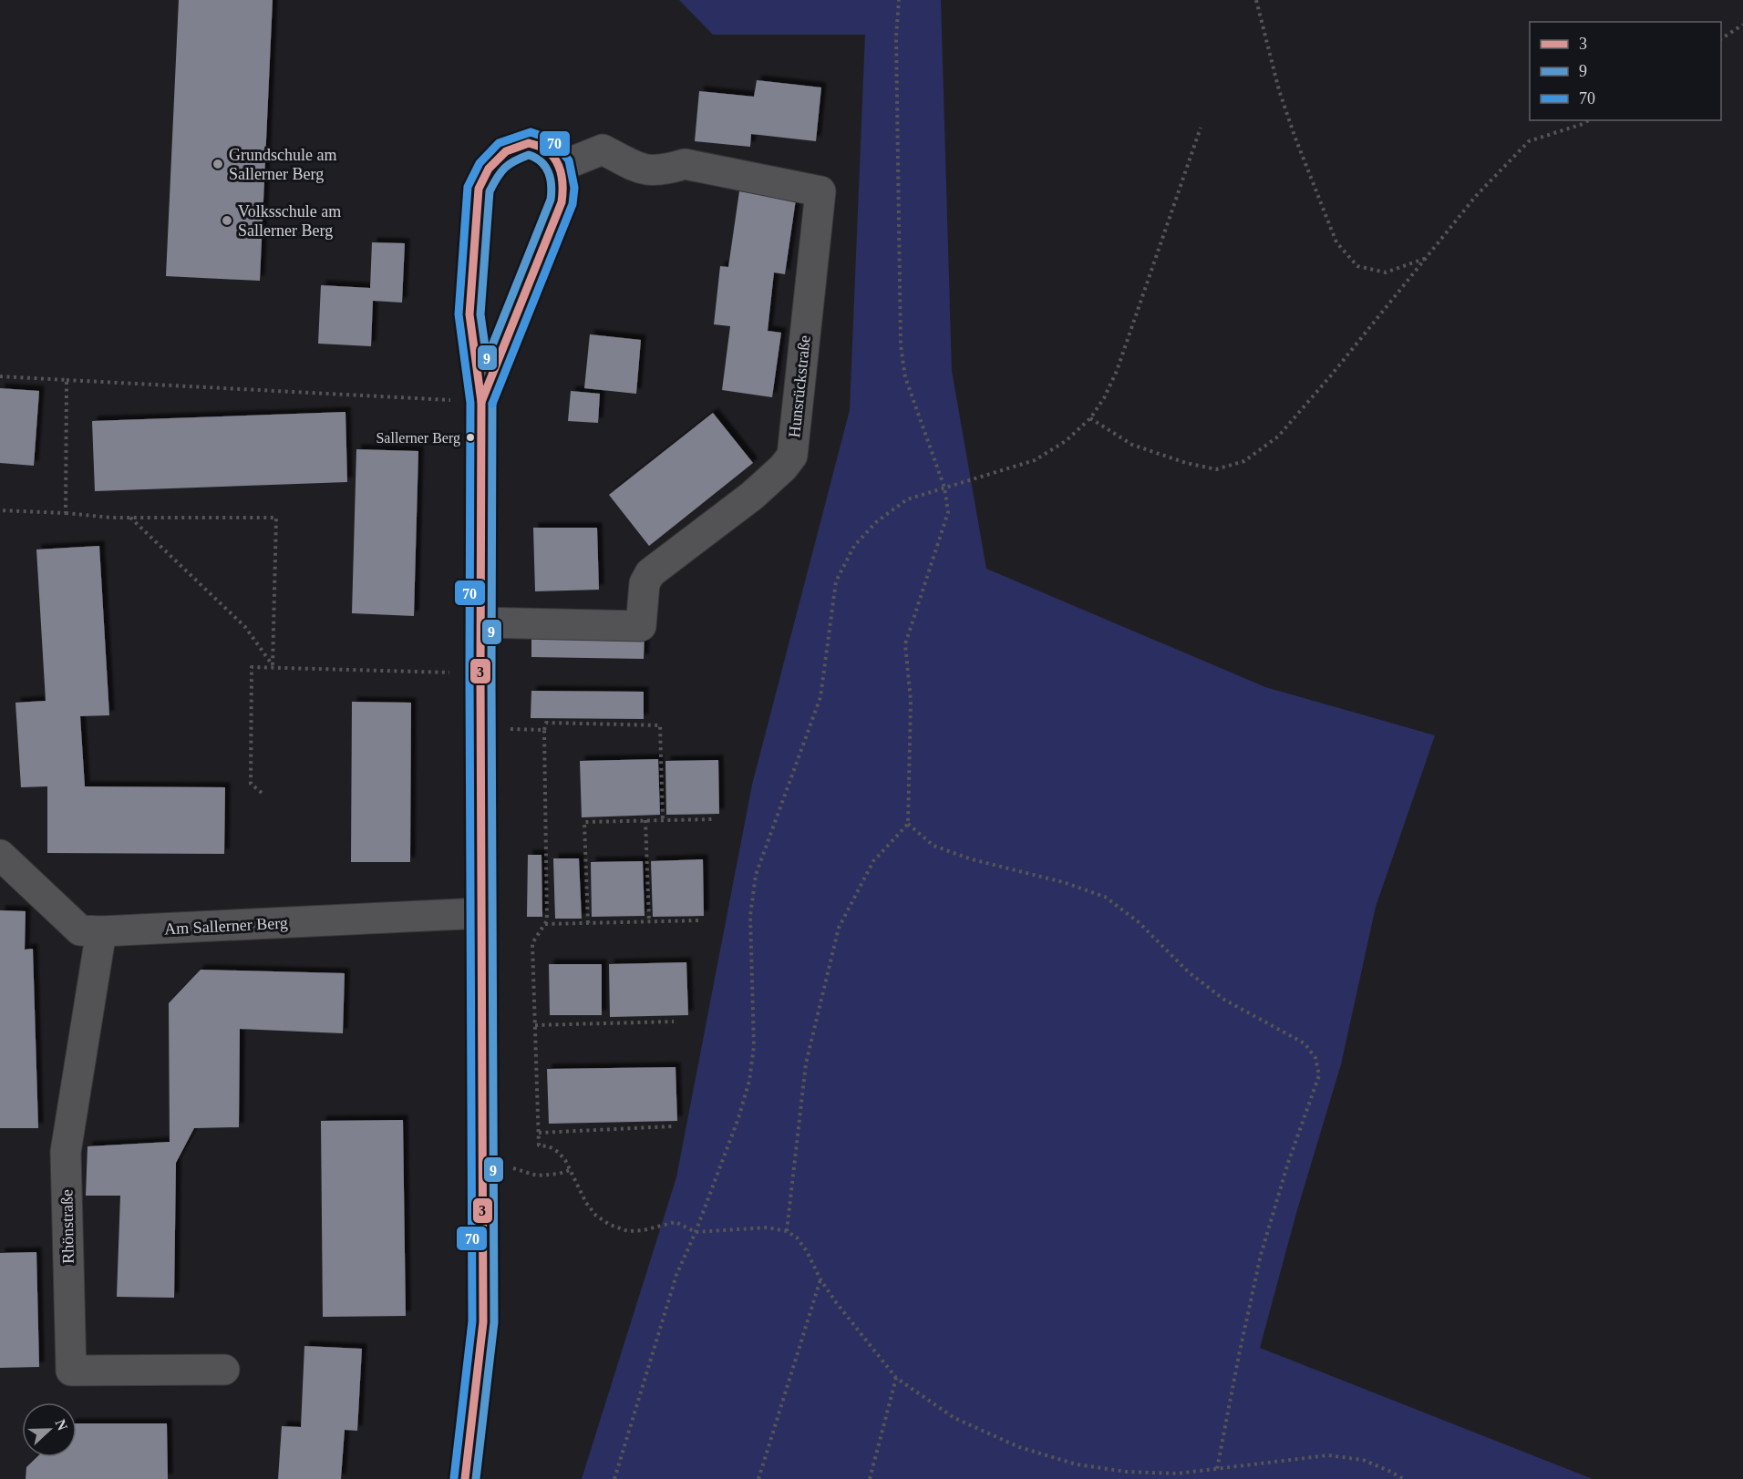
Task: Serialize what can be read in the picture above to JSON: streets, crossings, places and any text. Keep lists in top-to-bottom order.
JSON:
{
  "streets": {
    "street": ["Hunsrückstraße", "Am Sallerner Berg", "Rhönstraße"]
  },
  "crossings": [
    ["Am Sallerner Berg", "Rhönstraße"]
  ],
  "places": ["Grundschule am Sallerner Berg", "Volksschule am Sallerner Berg", "Sallerner Berg"],
  "lines": ["transit line 70", "transit line 3", "transit line 9"],
  "legend": ["3", "9", "70"],
  "north": "right"
}
